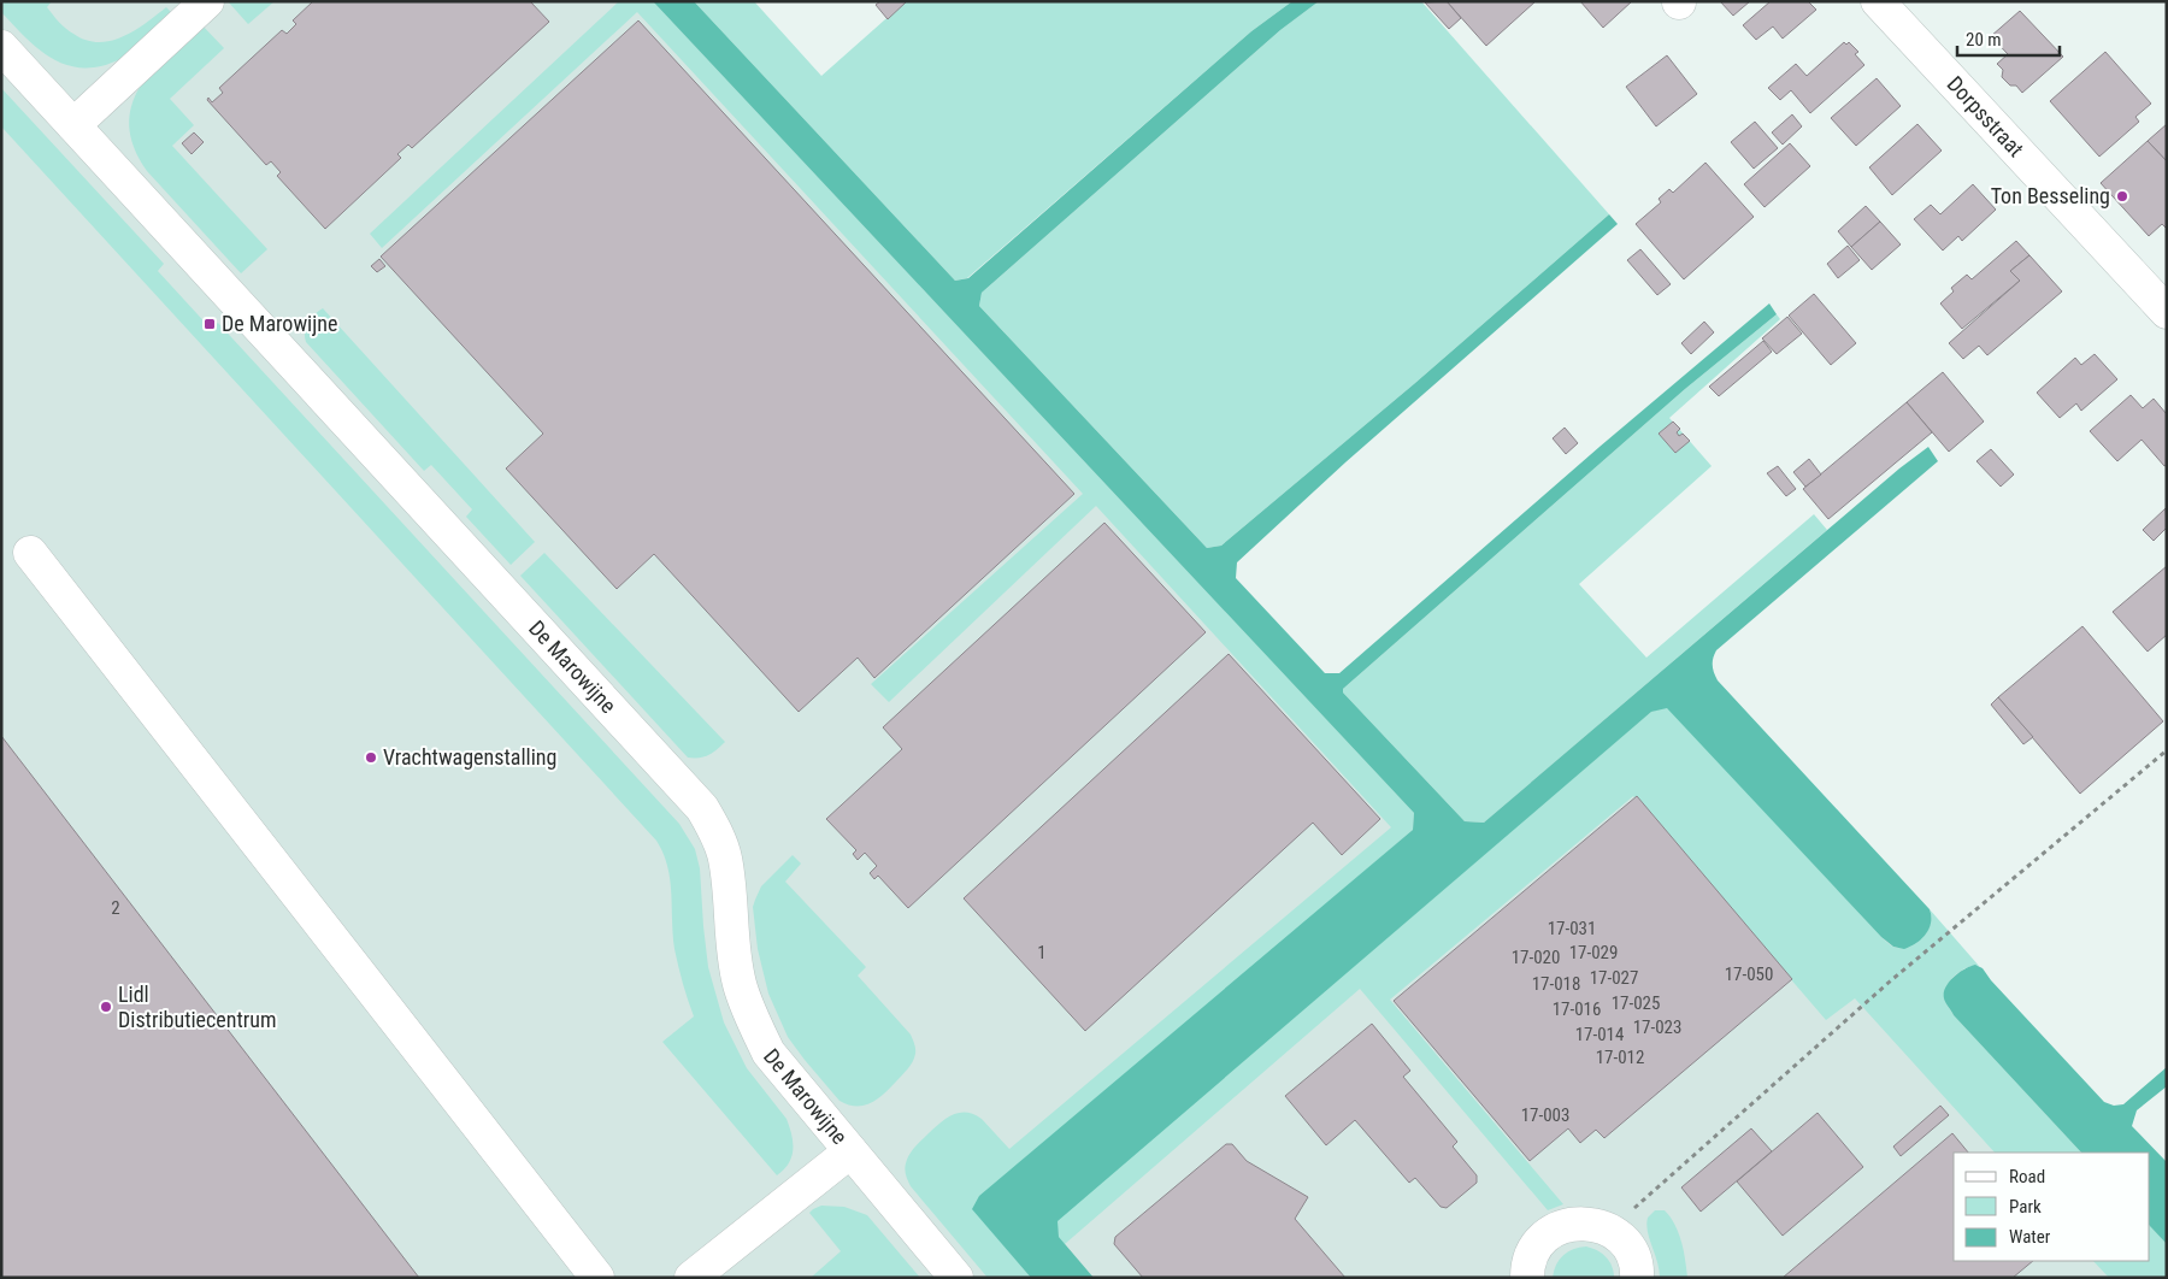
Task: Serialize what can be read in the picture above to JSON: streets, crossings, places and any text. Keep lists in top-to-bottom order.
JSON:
{
  "streets": {
    "street": ["Dorpsstraat", "De Marowijne"]
  },
  "places": {
    "other": ["Ton Besseling", "Vrachtwagenstalling", "Lidl Distributiecentrum"],
    "transit": ["De Marowijne"]
  },
  "house_numbers": [
    "2",
    "17-031",
    "1",
    "17-029",
    "17-020",
    "17-050",
    "17-027",
    "17-018",
    "17-025",
    "17-016",
    "17-023",
    "17-014",
    "17-012",
    "17-003"
  ],
  "legend": ["Road", "Park", "Water"],
  "scale_bar": "20 m"
}
